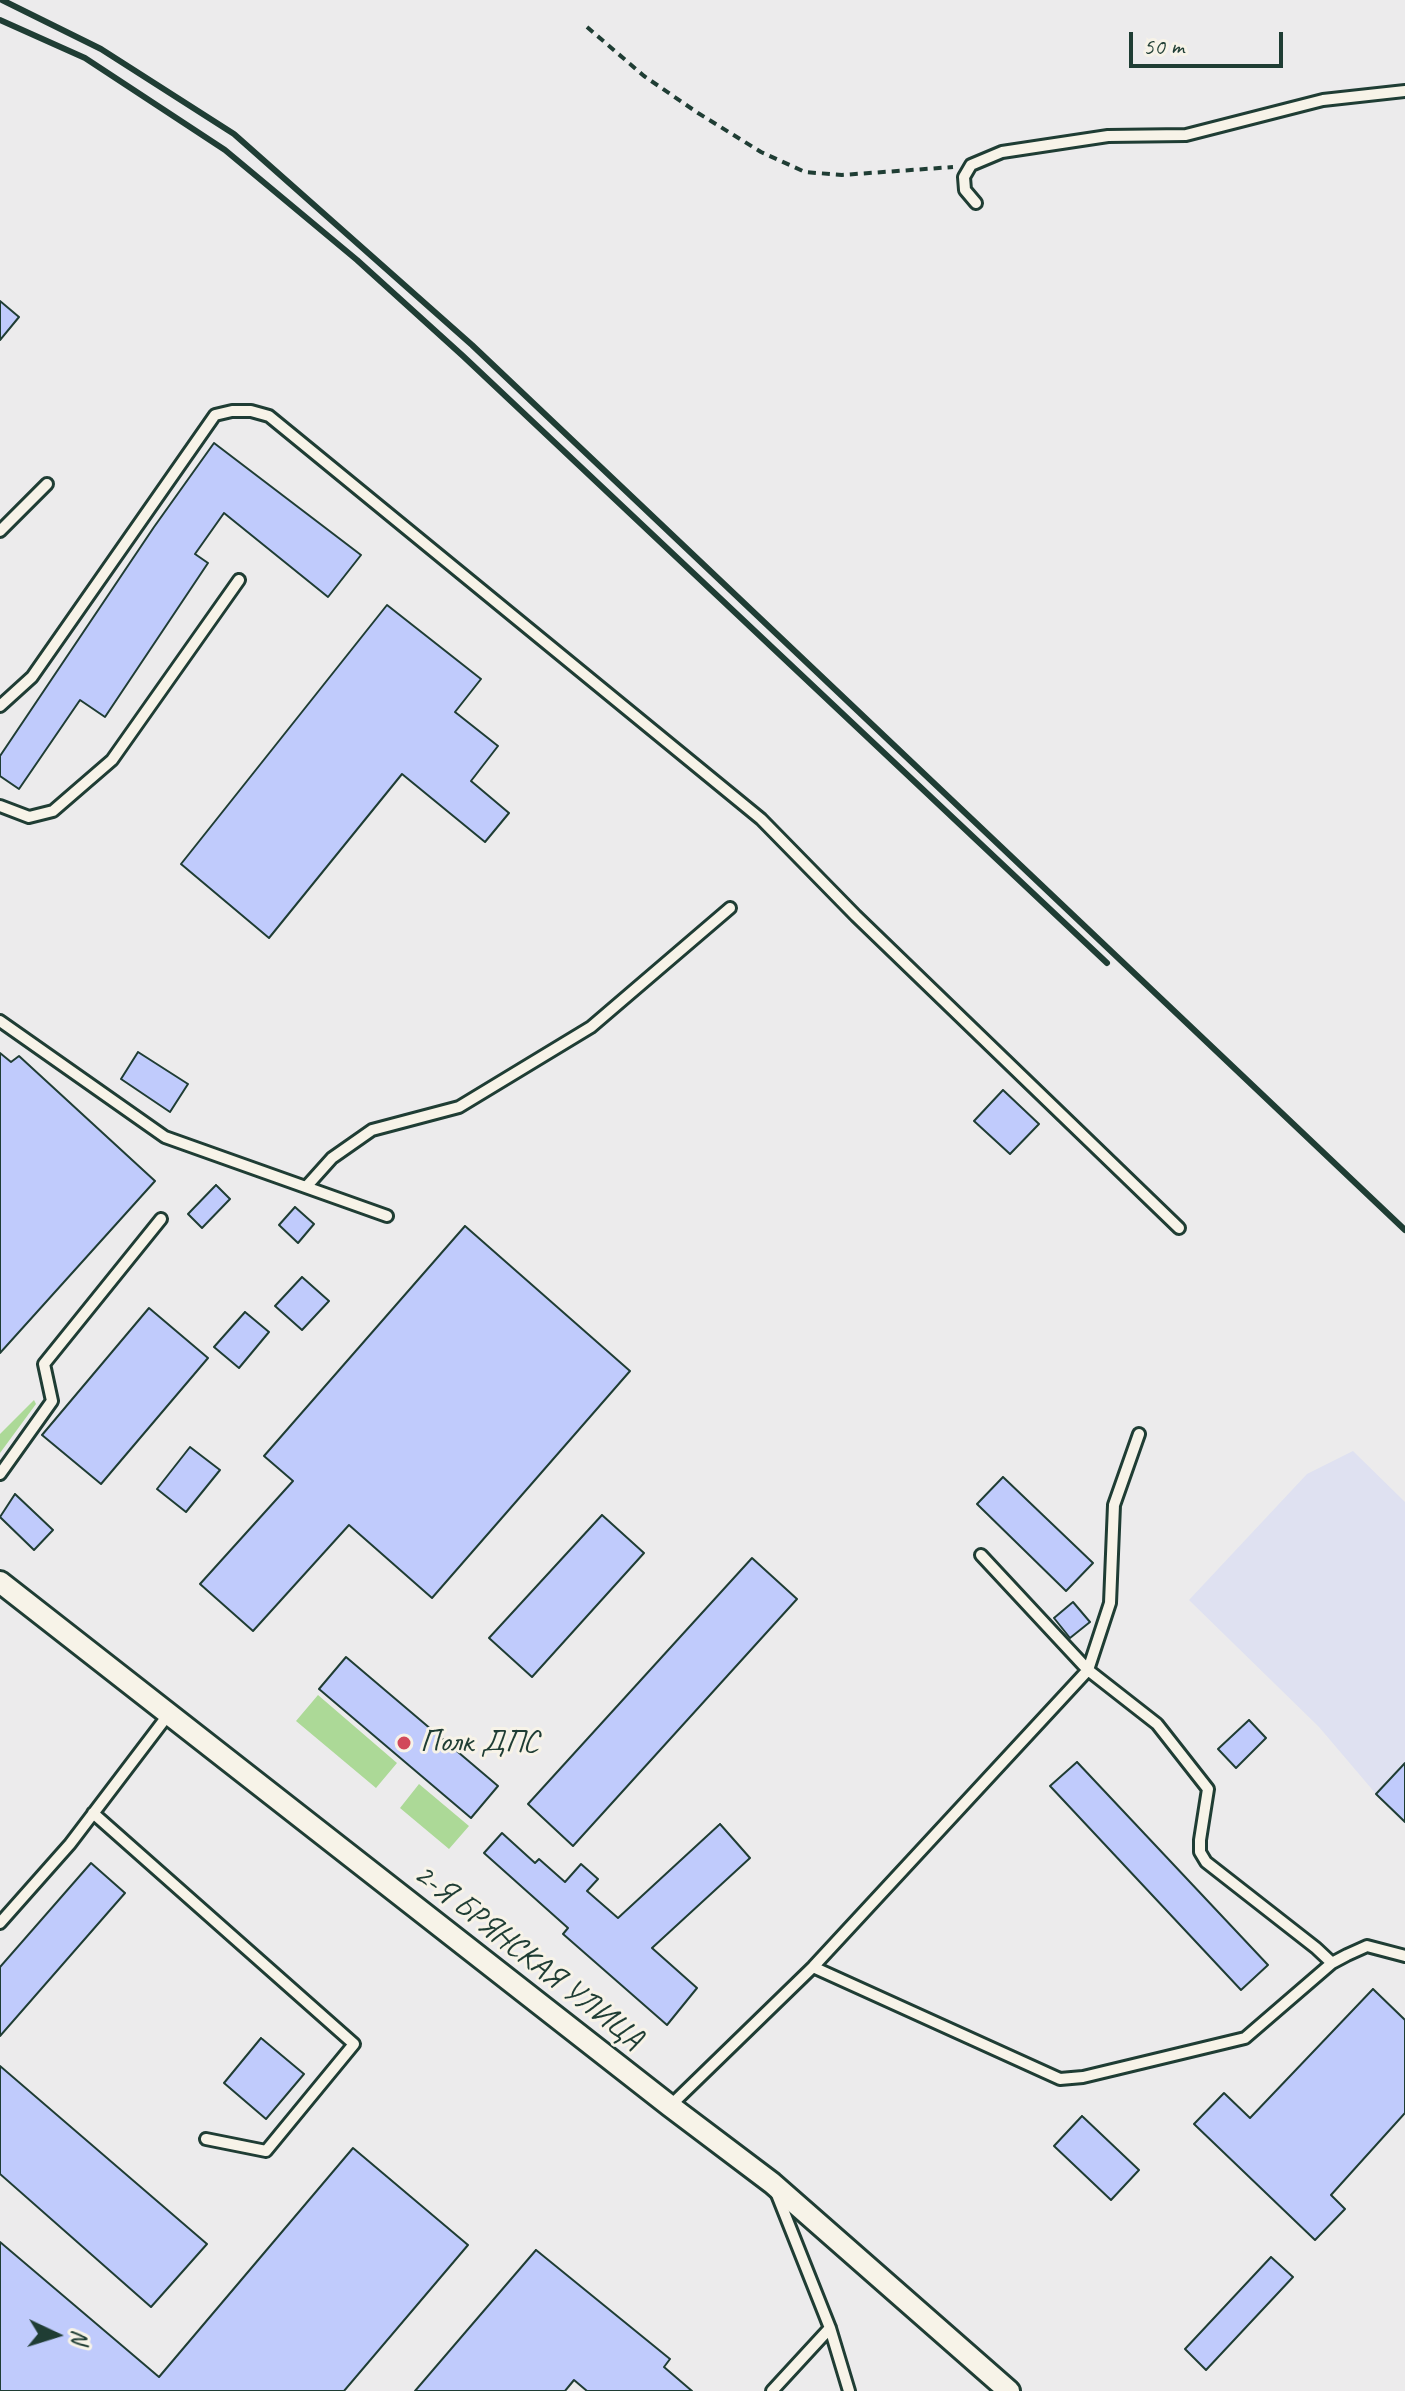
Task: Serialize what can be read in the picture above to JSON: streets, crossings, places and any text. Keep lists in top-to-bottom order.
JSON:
{
  "streets": {
    "street": ["2-Я БРЯНСКАЯ УЛИЦА"]
  },
  "places": ["Полк ДПС"],
  "scale_bar": "50 m",
  "north": "right"
}
